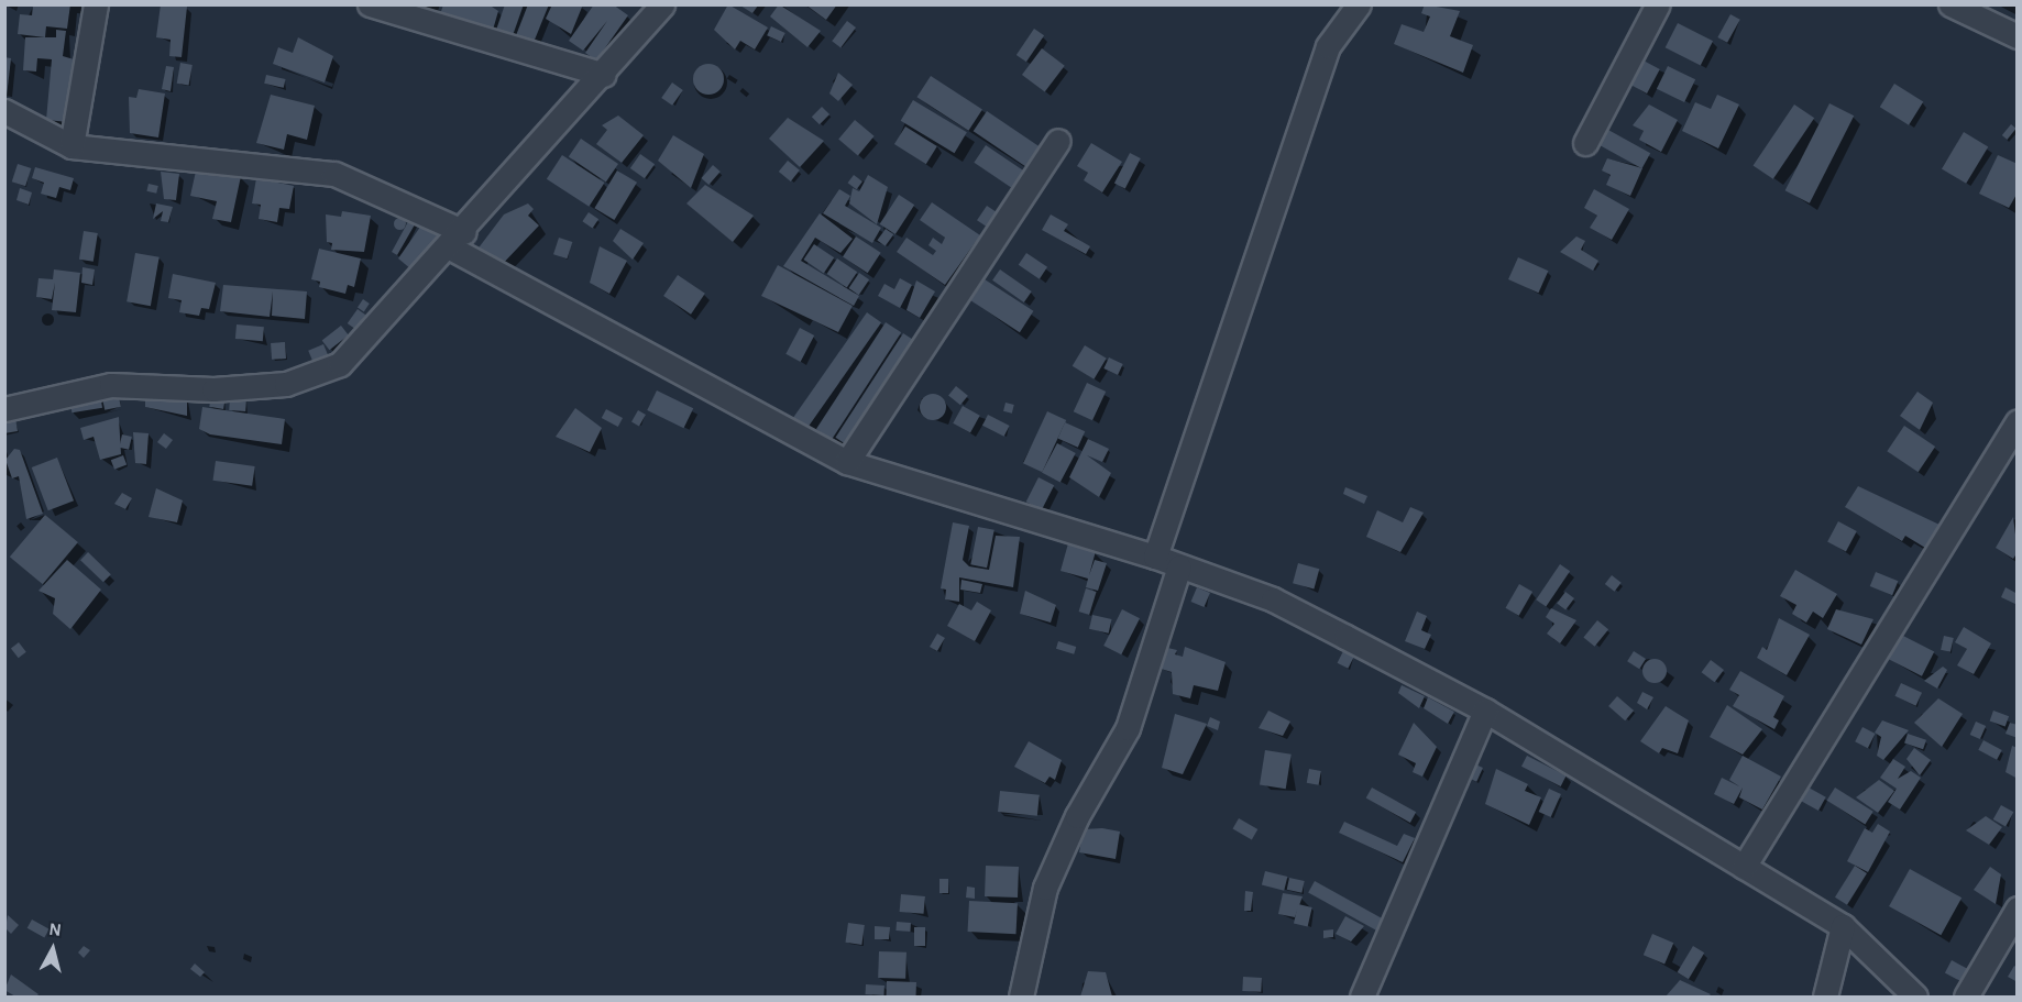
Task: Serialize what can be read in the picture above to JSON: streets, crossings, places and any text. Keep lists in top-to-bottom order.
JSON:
{
  "north": "top"
}
